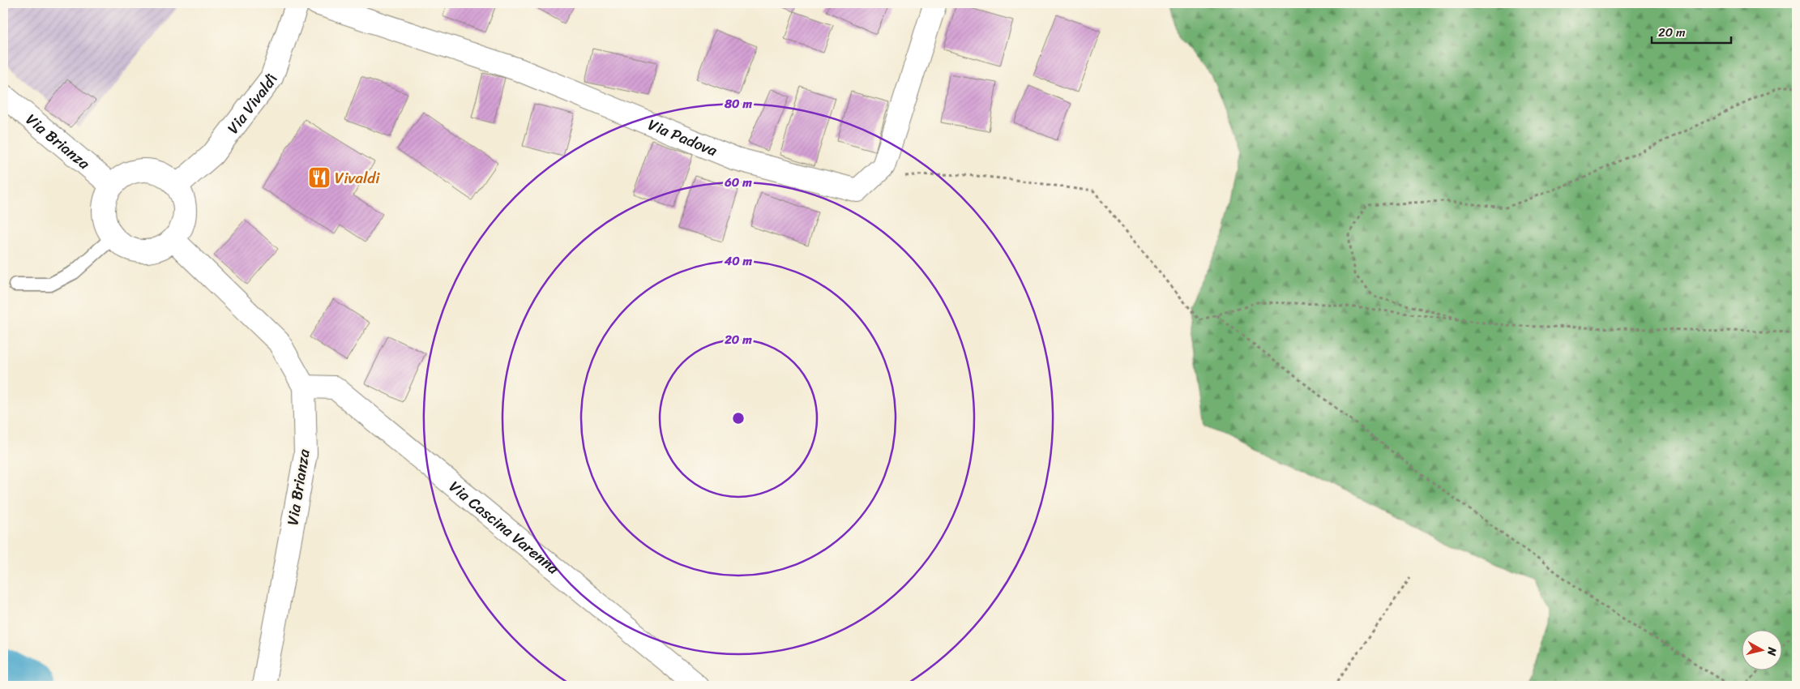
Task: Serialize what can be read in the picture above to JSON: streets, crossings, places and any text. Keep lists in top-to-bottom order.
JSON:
{
  "streets": {
    "street": [
      "Via Vivaldi",
      "Via Padova",
      "Via Brianza",
      "Via Cascina Varenna"
    ]
  },
  "crossings": [
    ["Via Vivaldi", "Via Brianza"],
    ["Via Brianza", "Via Cascina Varenna"]
  ],
  "places": {
    "restaurant": ["Vivaldi"]
  },
  "scale_bar": "20 m",
  "north": "right",
  "rings": [
    "80 m",
    "60 m",
    "40 m",
    "20 m"
  ]
}
